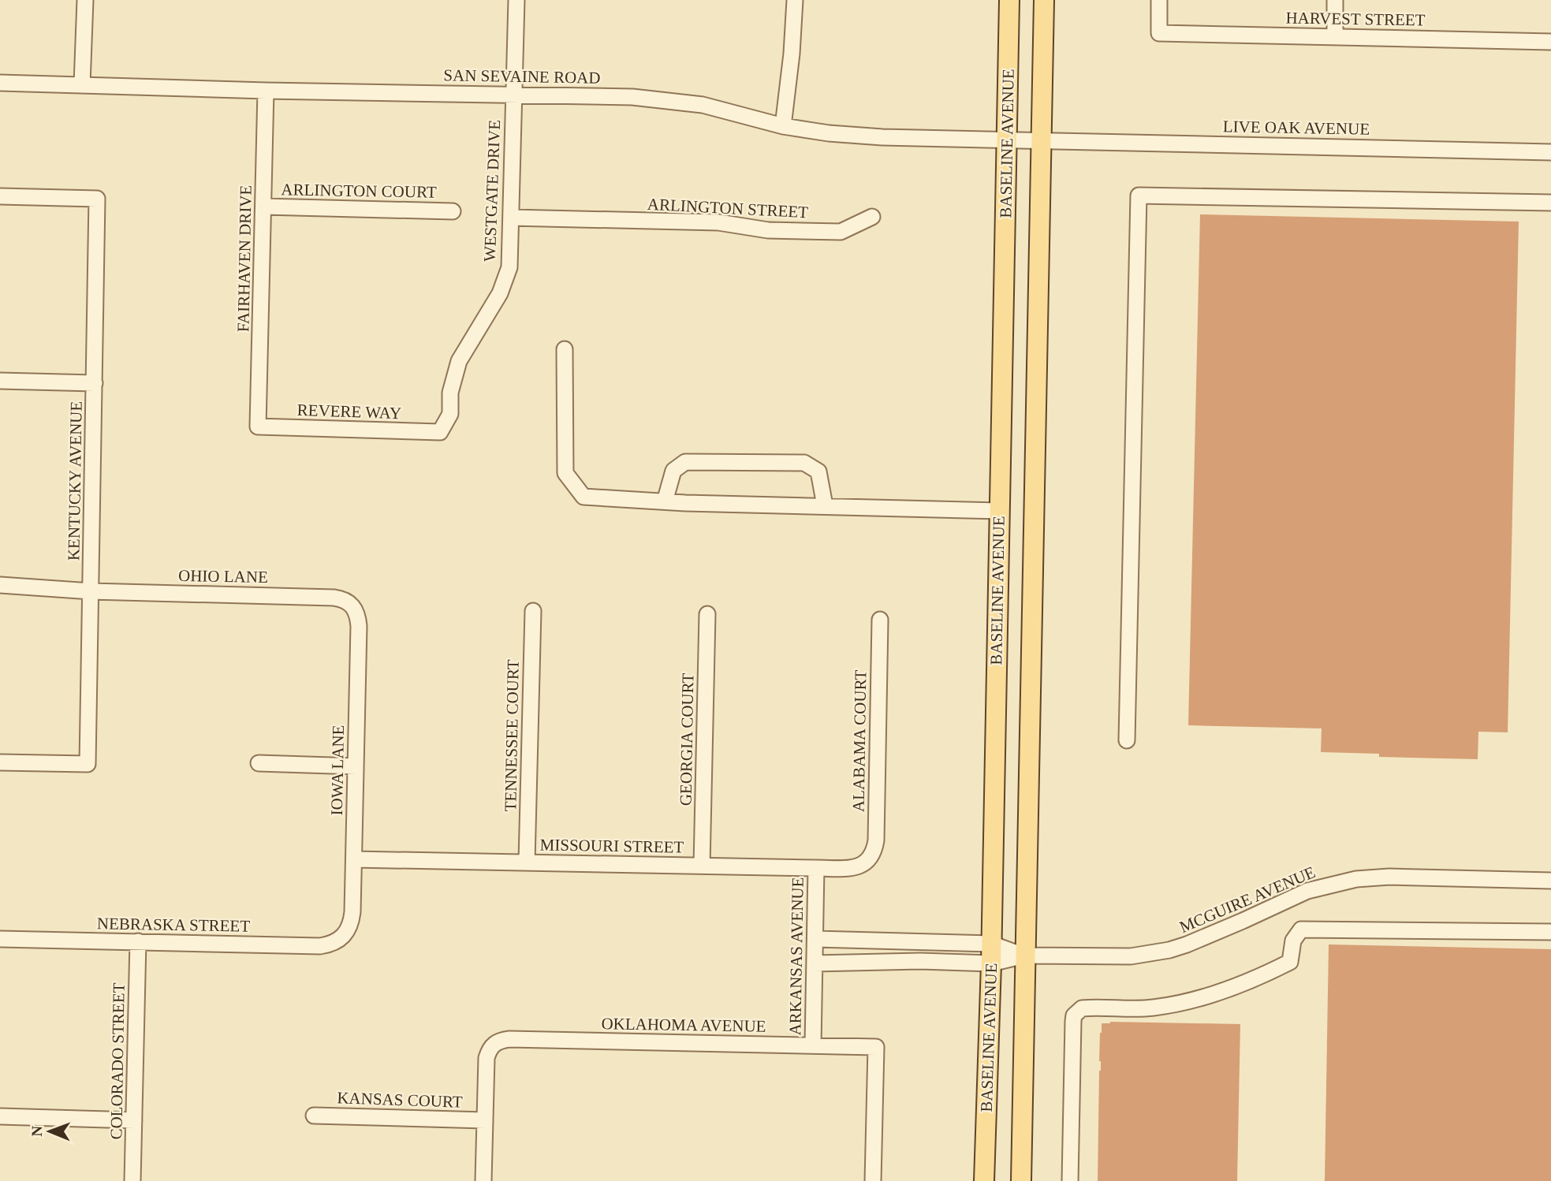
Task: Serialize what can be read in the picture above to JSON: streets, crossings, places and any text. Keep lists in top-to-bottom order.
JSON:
{
  "streets": {
    "main road": ["BASELINE AVENUE"],
    "street": [
      "HARVEST STREET",
      "SAN SEVAINE ROAD",
      "LIVE OAK AVENUE",
      "ARLINGTON COURT",
      "WESTGATE DRIVE",
      "ARLINGTON STREET",
      "FAIRHAVEN DRIVE",
      "REVERE WAY",
      "KENTUCKY AVENUE",
      "OHIO LANE",
      "TENNESSEE COURT",
      "GEORGIA COURT",
      "ALABAMA COURT",
      "IOWA LANE",
      "MISSOURI STREET",
      "MCGUIRE AVENUE",
      "NEBRASKA STREET",
      "ARKANSAS AVENUE",
      "OKLAHOMA AVENUE",
      "COLORADO STREET",
      "KANSAS COURT"
    ]
  },
  "crossings": [
    ["SAN SEVAINE ROAD", "LIVE OAK AVENUE"],
    ["SAN SEVAINE ROAD", "BASELINE AVENUE"],
    ["SAN SEVAINE ROAD", "WESTGATE DRIVE"],
    ["SAN SEVAINE ROAD", "FAIRHAVEN DRIVE"],
    ["LIVE OAK AVENUE", "BASELINE AVENUE"],
    ["BASELINE AVENUE", "MCGUIRE AVENUE"],
    ["ARLINGTON COURT", "FAIRHAVEN DRIVE"],
    ["WESTGATE DRIVE", "ARLINGTON STREET"],
    ["WESTGATE DRIVE", "REVERE WAY"],
    ["FAIRHAVEN DRIVE", "REVERE WAY"],
    ["KENTUCKY AVENUE", "OHIO LANE"],
    ["OHIO LANE", "IOWA LANE"],
    ["TENNESSEE COURT", "MISSOURI STREET"],
    ["GEORGIA COURT", "MISSOURI STREET"],
    ["ALABAMA COURT", "MISSOURI STREET"],
    ["IOWA LANE", "MISSOURI STREET"],
    ["IOWA LANE", "NEBRASKA STREET"],
    ["MISSOURI STREET", "ARKANSAS AVENUE"],
    ["MCGUIRE AVENUE", "ARKANSAS AVENUE"],
    ["NEBRASKA STREET", "COLORADO STREET"],
    ["ARKANSAS AVENUE", "OKLAHOMA AVENUE"],
    ["OKLAHOMA AVENUE", "KANSAS COURT"]
  ],
  "north": "left"
}
